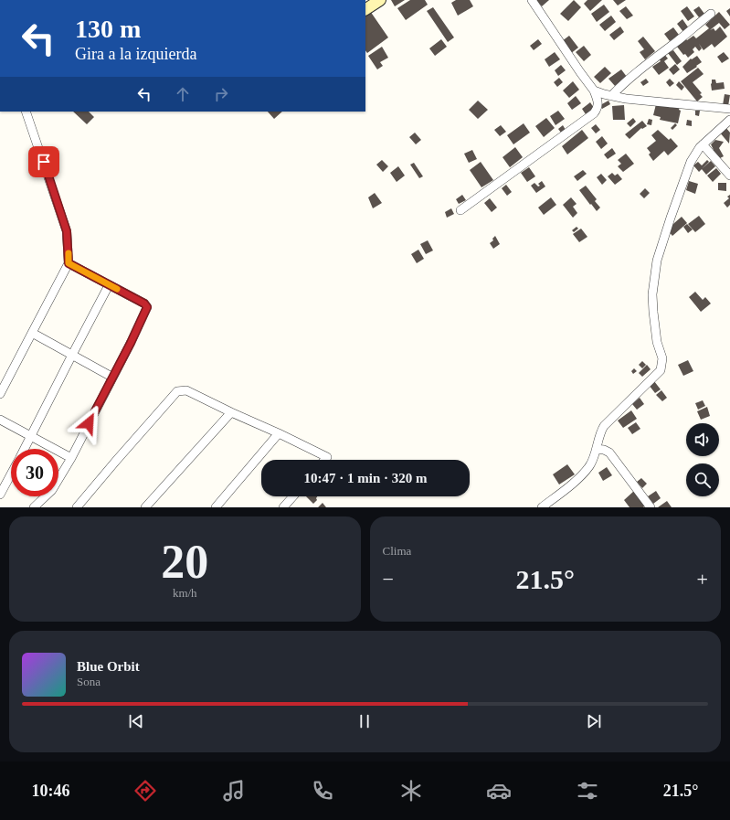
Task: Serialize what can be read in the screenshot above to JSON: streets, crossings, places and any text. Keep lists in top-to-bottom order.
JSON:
{
  "page": {
    "turn": ["130 m", "Gira a la izquierda"],
    "limit": "30",
    "trip": "10:47 · 1 min · 320 m",
    "tile": [
      ["20", "km/h"],
      "Clima"
    ],
    "heat": ["−", "21.5°", "+"],
    "song": ["Blue Orbit", "Sona"],
    "tabs": ["10:46", "21.5°"]
  }
}
